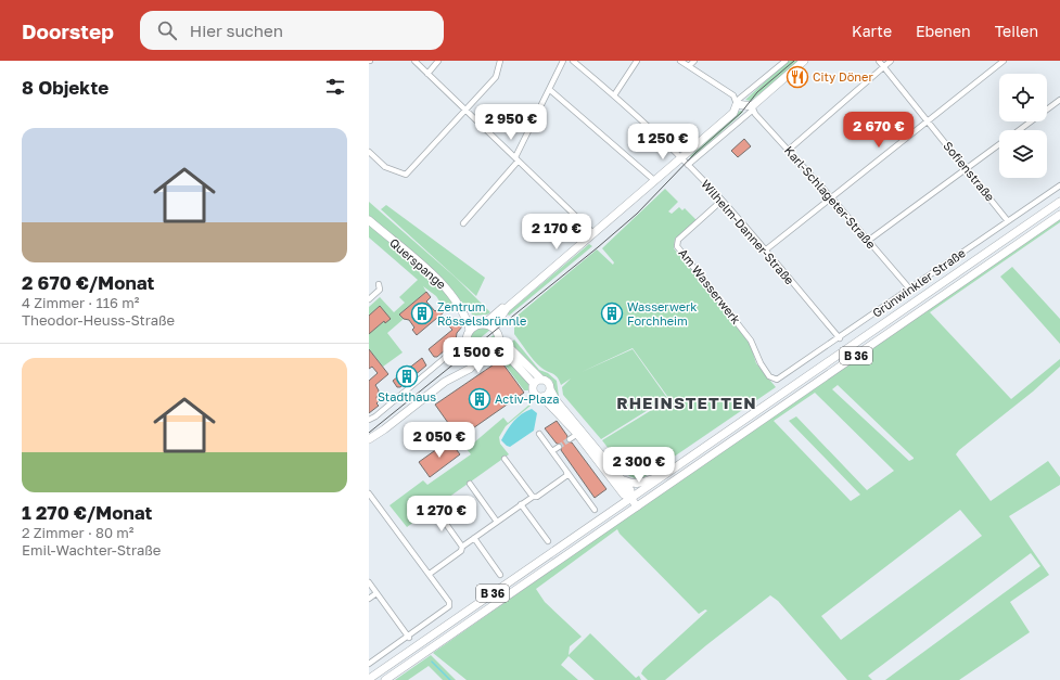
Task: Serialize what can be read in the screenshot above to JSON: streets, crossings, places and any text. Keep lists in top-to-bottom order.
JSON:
{
  "streets": {
    "main road": ["Querspange", "B 36"],
    "street": [
      "Sofienstraße",
      "Karl-Schlageter-Straße",
      "Wilhelm-Danner-Straße",
      "Grünwinkler Straße",
      "Am Wasserwerk"
    ]
  },
  "crossings": [
    ["Sofienstraße", "Grünwinkler Straße"],
    ["Karl-Schlageter-Straße", "Grünwinkler Straße"],
    ["Wilhelm-Danner-Straße", "Grünwinkler Straße"],
    ["Wilhelm-Danner-Straße", "Am Wasserwerk"],
    ["Grünwinkler Straße", "Am Wasserwerk"]
  ],
  "districts": ["RHEINSTETTEN"],
  "places": {
    "restaurant": ["City Döner"],
    "building": [
      "Zentrum Rösselsbrünnle",
      "Wasserwerk Forchheim",
      "Stadthaus",
      "Activ-Plaza"
    ]
  },
  "page": {
    "header": "Doorstep",
    "search": "Hier suchen",
    "nav": ["Karte", "Ebenen", "Teilen"],
    "heading": "8 Objekte",
    "price": [
      "2 950 €",
      "2 670 €",
      "1 250 €",
      "2 170 €",
      "1 500 €",
      "2 050 €",
      "2 300 €",
      "1 270 €"
    ],
    "list": [
      {
        "name": "2 670 €/Monat",
        "note": "4 Zimmer · 116 m² · Theodor-Heuss-Straße"
      },
      {
        "name": "1 270 €/Monat",
        "note": "2 Zimmer · 80 m² · Emil-Wachter-Straße"
      }
    ]
  }
}
